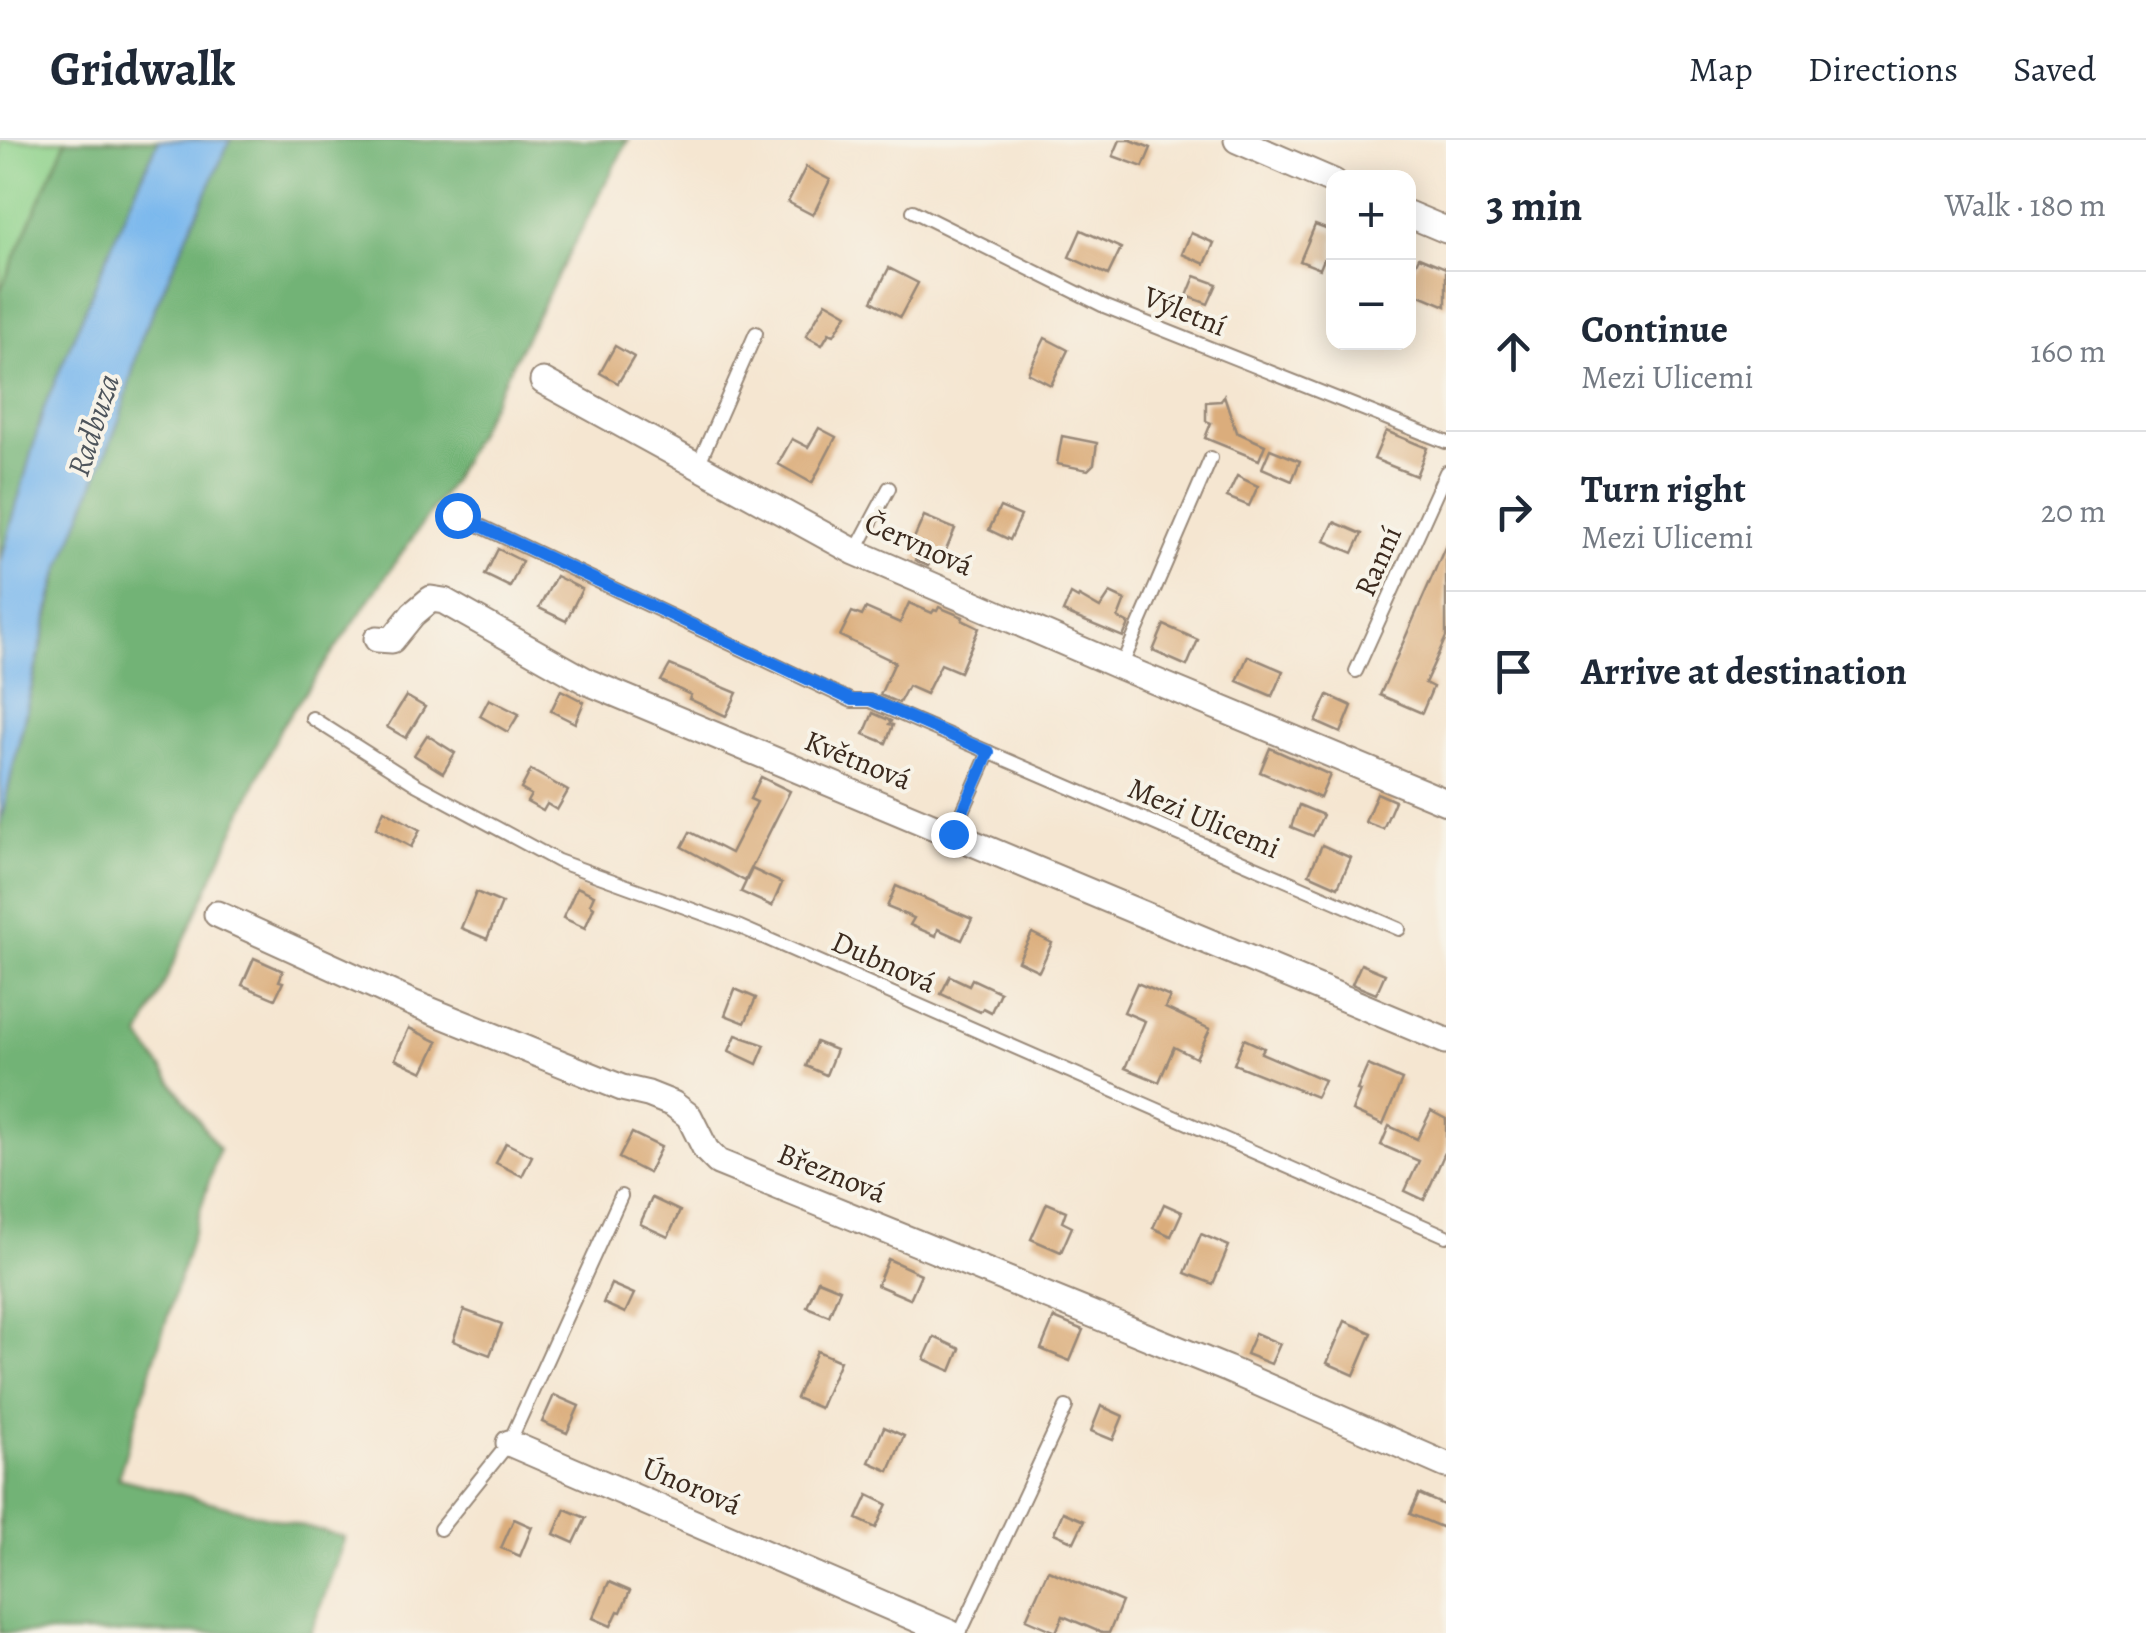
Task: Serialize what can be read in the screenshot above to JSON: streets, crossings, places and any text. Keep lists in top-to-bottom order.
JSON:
{
  "streets": {
    "street": [
      "Červnová",
      "Květnová",
      "Březnová",
      "Únorová"
    ],
    "lane": [
      "Výletní",
      "Ranní",
      "Mezi Ulicemi",
      "Dubnová"
    ]
  },
  "water": ["Radbuza"],
  "page": {
    "header": "Gridwalk",
    "nav": ["Map", "Directions", "Saved"],
    "heading": ["3 min", "Walk · 180 m"],
    "map_buttons": ["+", "−"],
    "list": [
      ["Continue", "Mezi Ulicemi", "160 m"],
      ["Turn right", "Mezi Ulicemi", "20 m"],
      "Arrive at destination"
    ]
  }
}
